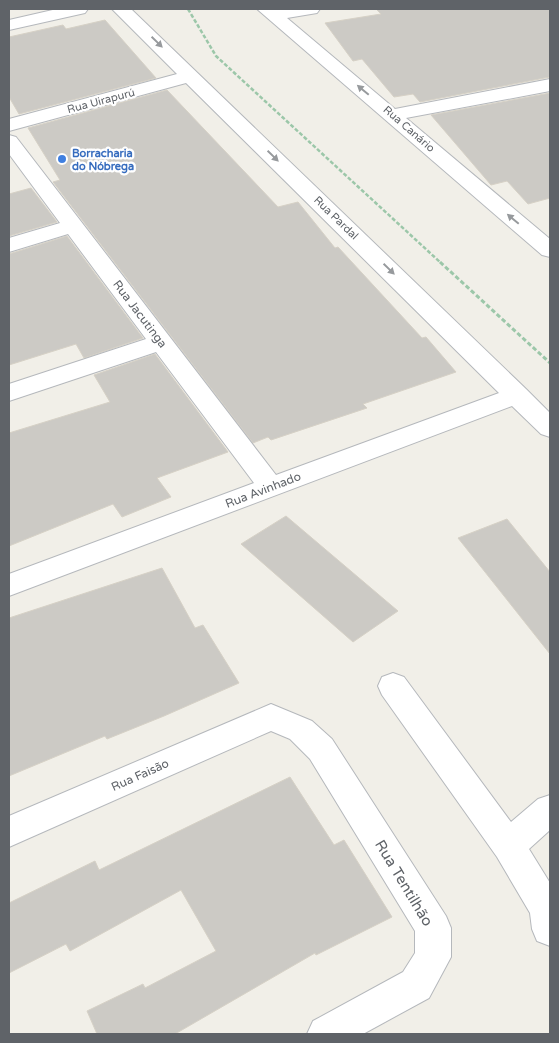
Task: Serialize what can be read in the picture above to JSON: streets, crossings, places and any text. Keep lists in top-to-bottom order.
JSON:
{
  "streets": {
    "street": [
      "Rua Uirapurú",
      "Rua Canário",
      "Rua Pardal",
      "Rua Jacutinga",
      "Rua Avinhado",
      "Rua Faisão",
      "Rua Tentilhão"
    ]
  },
  "crossings": [
    ["Rua Uirapurú", "Rua Pardal"],
    ["Rua Pardal", "Rua Avinhado"],
    ["Rua Jacutinga", "Rua Avinhado"],
    ["Rua Faisão", "Rua Tentilhão"]
  ],
  "one_way": ["Rua Canário", "Rua Pardal"],
  "places": ["Borracharia do Nóbrega"]
}
